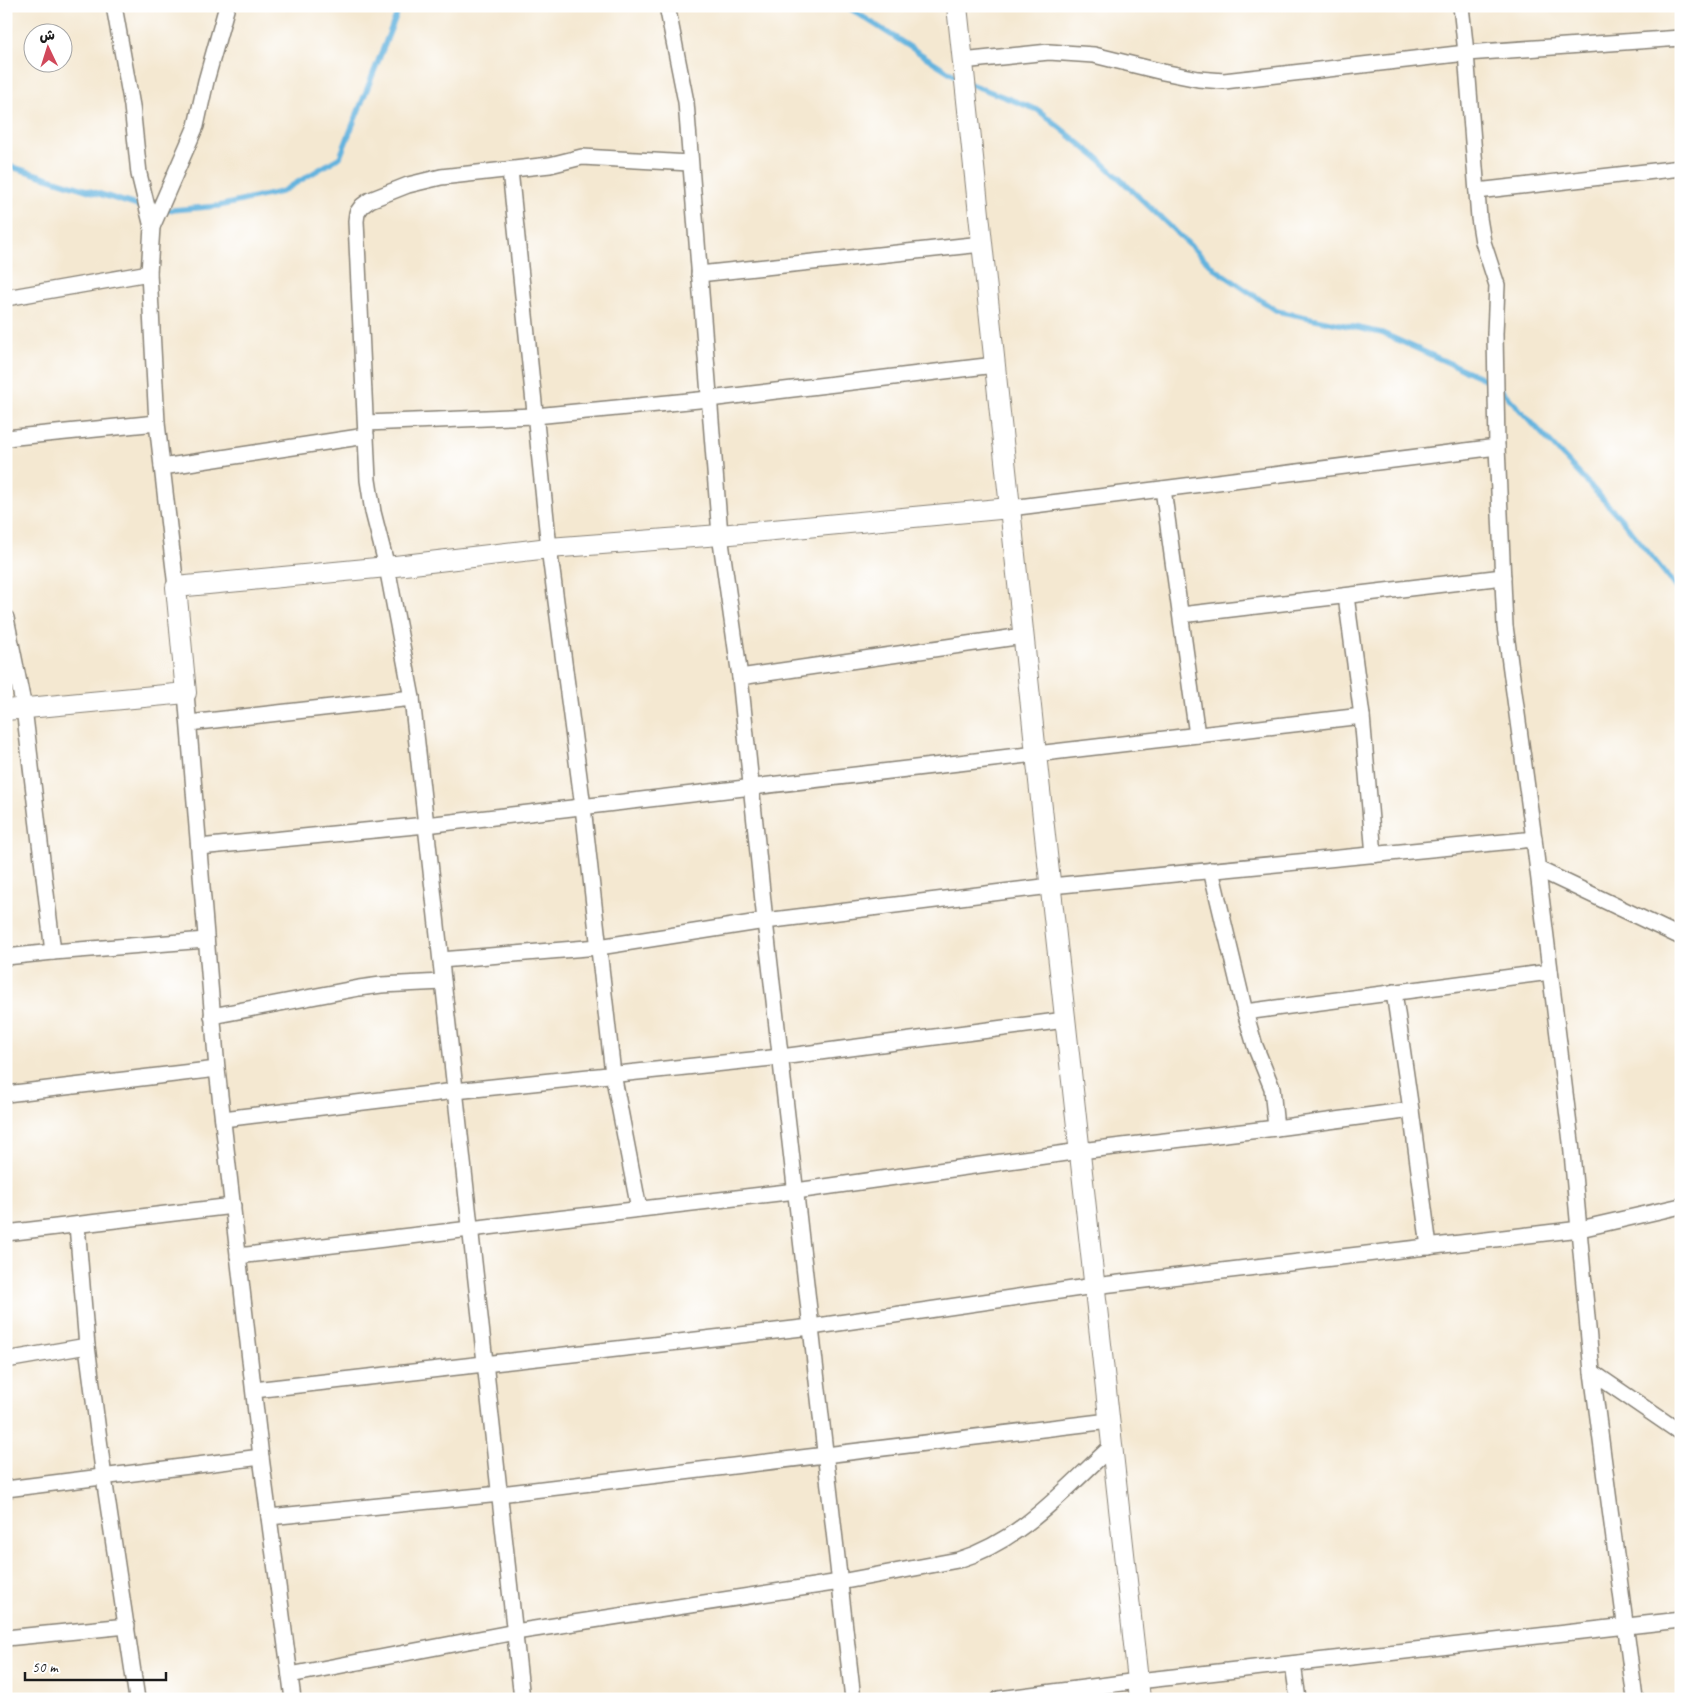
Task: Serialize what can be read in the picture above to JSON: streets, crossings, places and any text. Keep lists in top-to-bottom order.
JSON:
{
  "scale_bar": "50 m",
  "north": "top"
}
